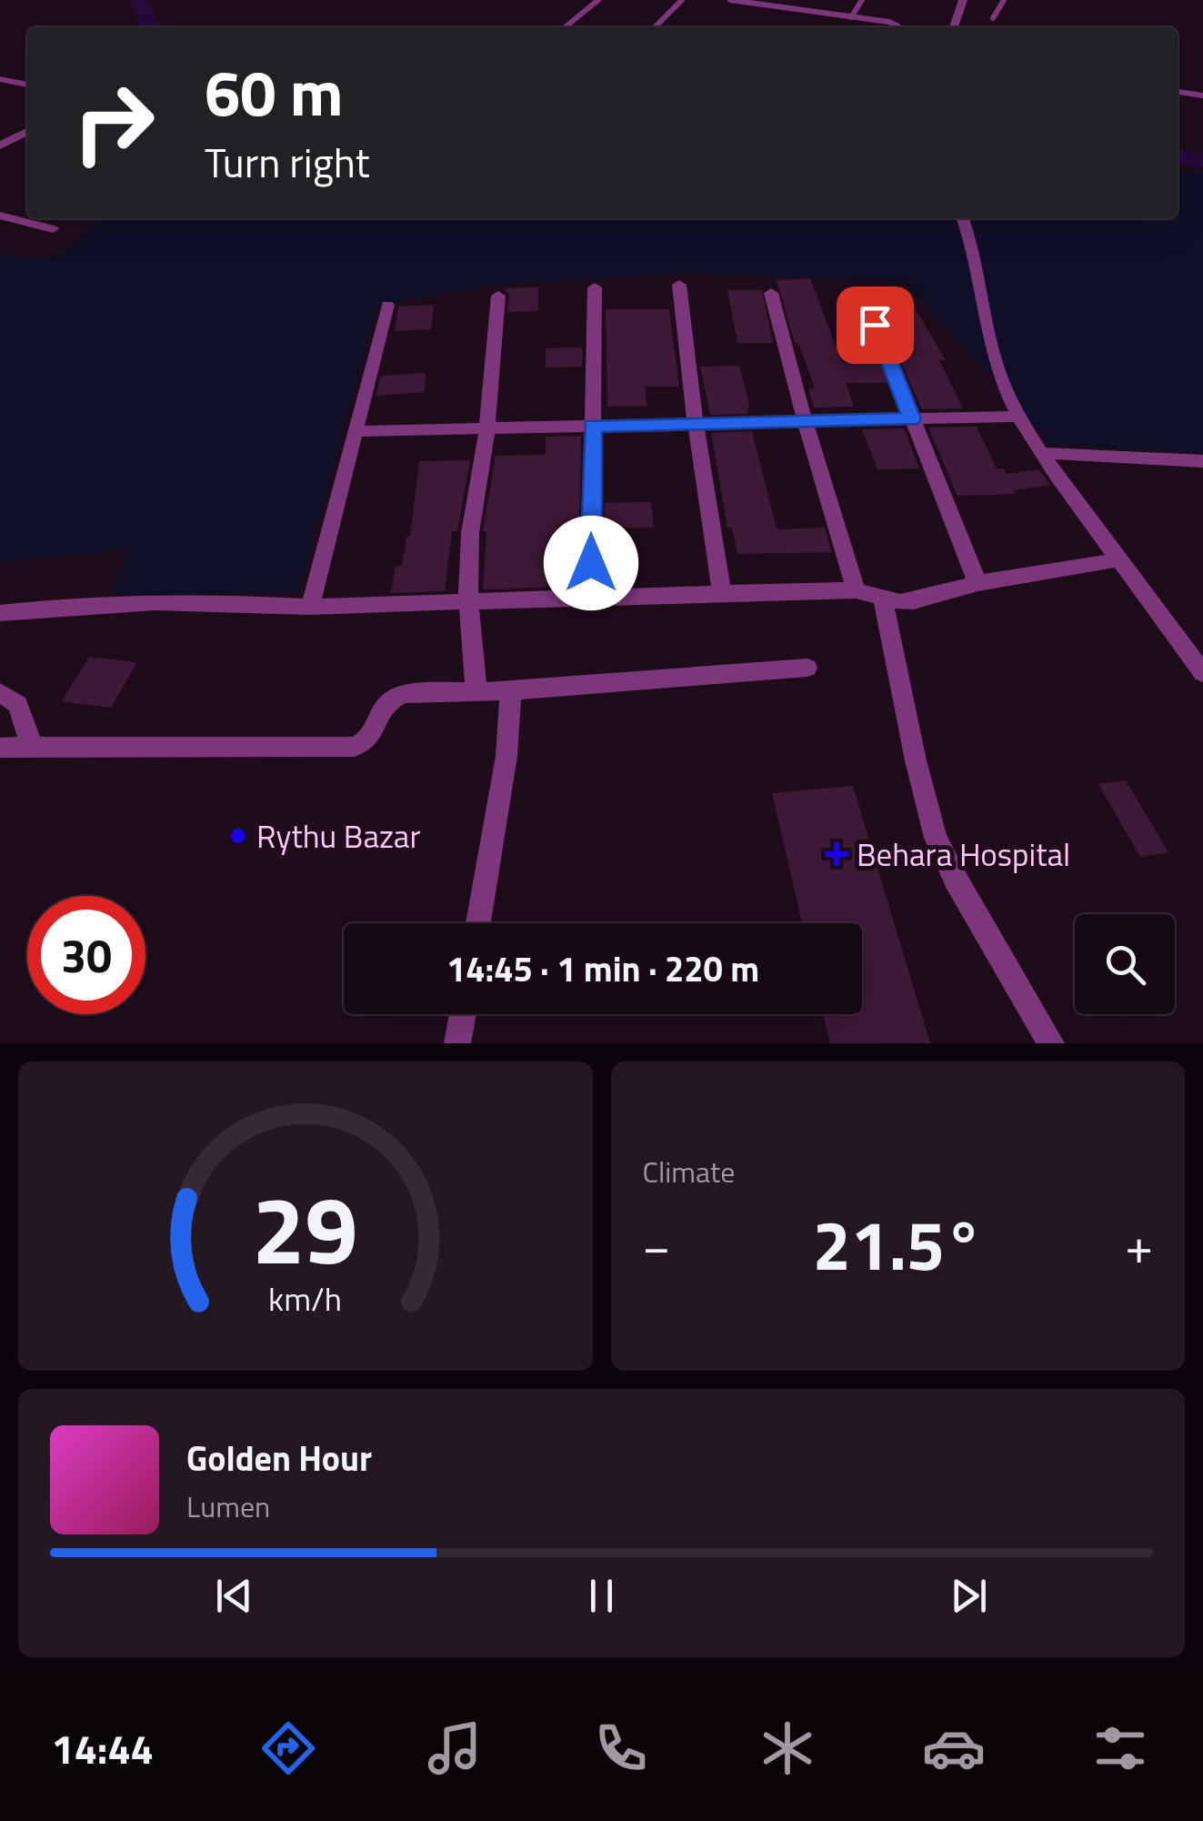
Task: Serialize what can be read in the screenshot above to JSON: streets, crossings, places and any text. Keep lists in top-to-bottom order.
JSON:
{
  "places": {
    "other": ["Rythu Bazar"],
    "health": ["Behara Hospital"]
  },
  "page": {
    "turn": ["60 m", "Turn right"],
    "limit": "30",
    "trip": "14:45 · 1 min · 220 m",
    "tile": "Climate",
    "heat": ["−", "21.5°", "+"],
    "song": ["Golden Hour", "Lumen"],
    "tabs": "14:44",
    "gauge": ["29", "km/h"]
  }
}
